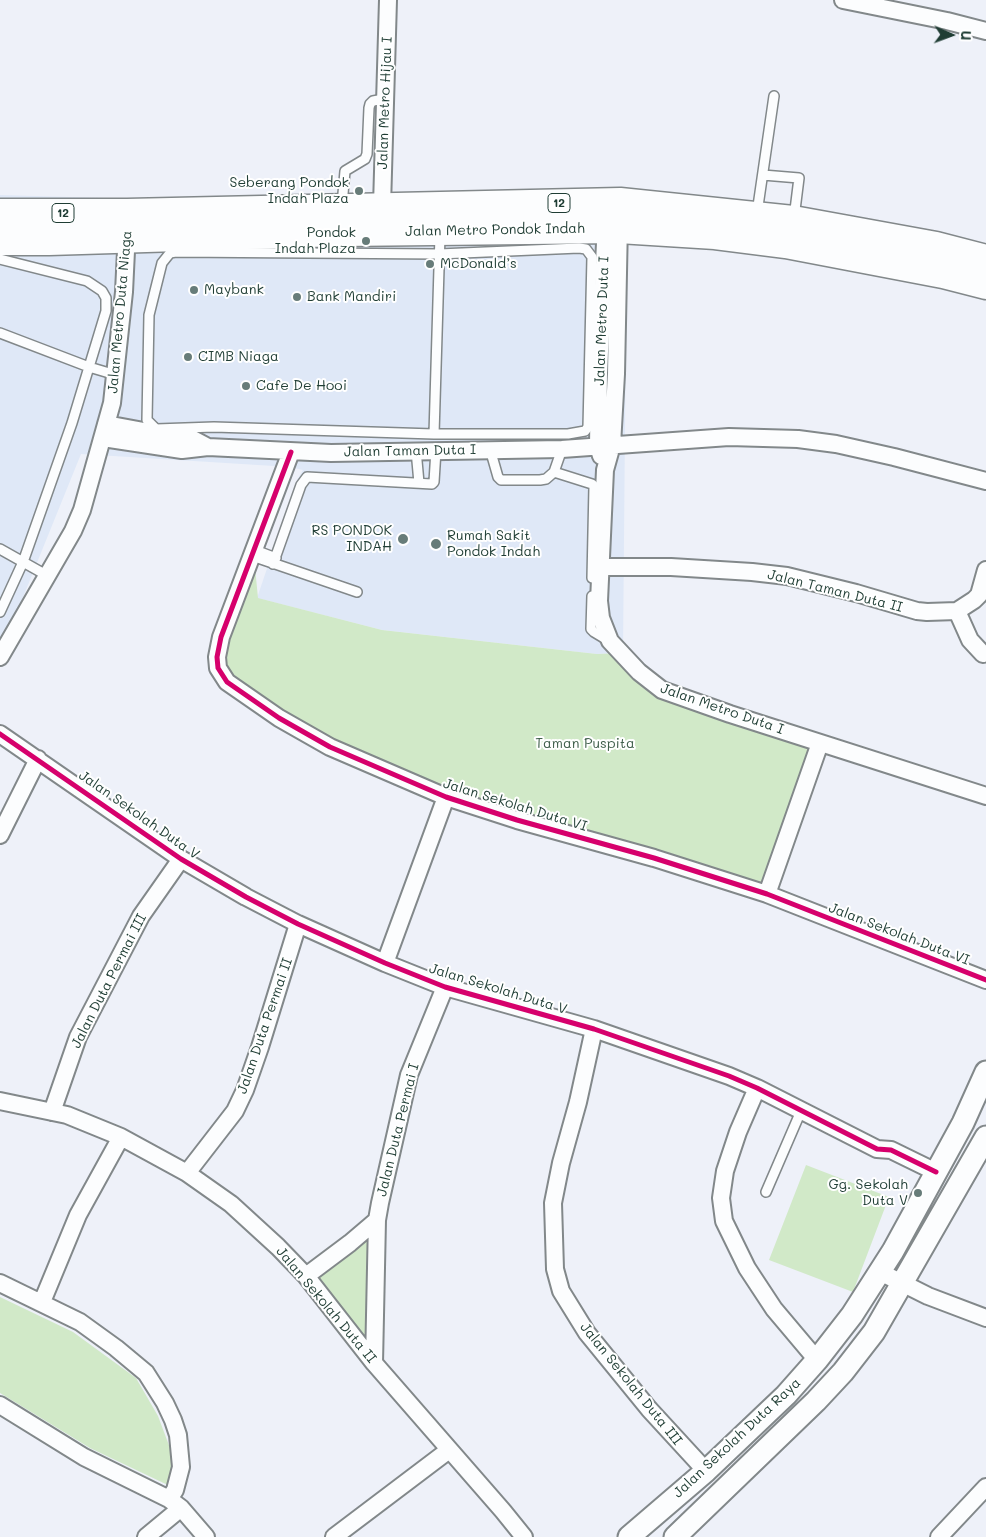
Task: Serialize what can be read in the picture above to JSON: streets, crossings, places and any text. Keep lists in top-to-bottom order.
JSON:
{
  "streets": {
    "highway": ["12", "Jalan Metro Pondok Indah"],
    "street": [
      "Jalan Metro Hijau I",
      "Jalan Metro Duta Niaga",
      "Jalan Metro Duta I",
      "Jalan Taman Duta I",
      "Jalan Taman Duta II",
      "Jalan Sekolah Duta VI",
      "Jalan Sekolah Duta V",
      "Jalan Duta Permai III",
      "Jalan Duta Permai II",
      "Jalan Duta Permai I",
      "Jalan Sekolah Duta II",
      "Jalan Sekolah Duta III",
      "Jalan Sekolah Duta Raya"
    ]
  },
  "crossings": [
    ["Jalan Metro Hijau I", "Jalan Metro Pondok Indah"],
    ["Jalan Metro Pondok Indah", "Jalan Metro Duta Niaga"],
    ["Jalan Metro Pondok Indah", "Jalan Metro Duta I"],
    ["Jalan Metro Duta Niaga", "Jalan Taman Duta I"],
    ["Jalan Metro Duta I", "Jalan Taman Duta I"],
    ["Jalan Metro Duta I", "Jalan Taman Duta II"],
    ["Jalan Taman Duta I", "Jalan Sekolah Duta VI"],
    ["Jalan Sekolah Duta V", "Jalan Duta Permai III"],
    ["Jalan Sekolah Duta V", "Jalan Duta Permai II"],
    ["Jalan Sekolah Duta V", "Jalan Duta Permai I"],
    ["Jalan Sekolah Duta V", "Jalan Sekolah Duta III"],
    ["Jalan Sekolah Duta V", "Jalan Sekolah Duta Raya"],
    ["Jalan Duta Permai III", "Jalan Sekolah Duta II"],
    ["Jalan Duta Permai II", "Jalan Sekolah Duta II"],
    ["Jalan Duta Permai I", "Jalan Sekolah Duta II"],
    ["Jalan Sekolah Duta III", "Jalan Sekolah Duta Raya"]
  ],
  "parks": ["Taman Puspita"],
  "places": [
    "Seberang Pondok Indah Plaza",
    "Pondok Indah Plaza",
    "McDonald’s",
    "Maybank",
    "Bank Mandiri",
    "CIMB Niaga",
    "Cafe De Hooi",
    "RS PONDOK INDAH",
    "Rumah Sakit Pondok Indah",
    "Gg. Sekolah Duta V"
  ],
  "north": "right"
}
